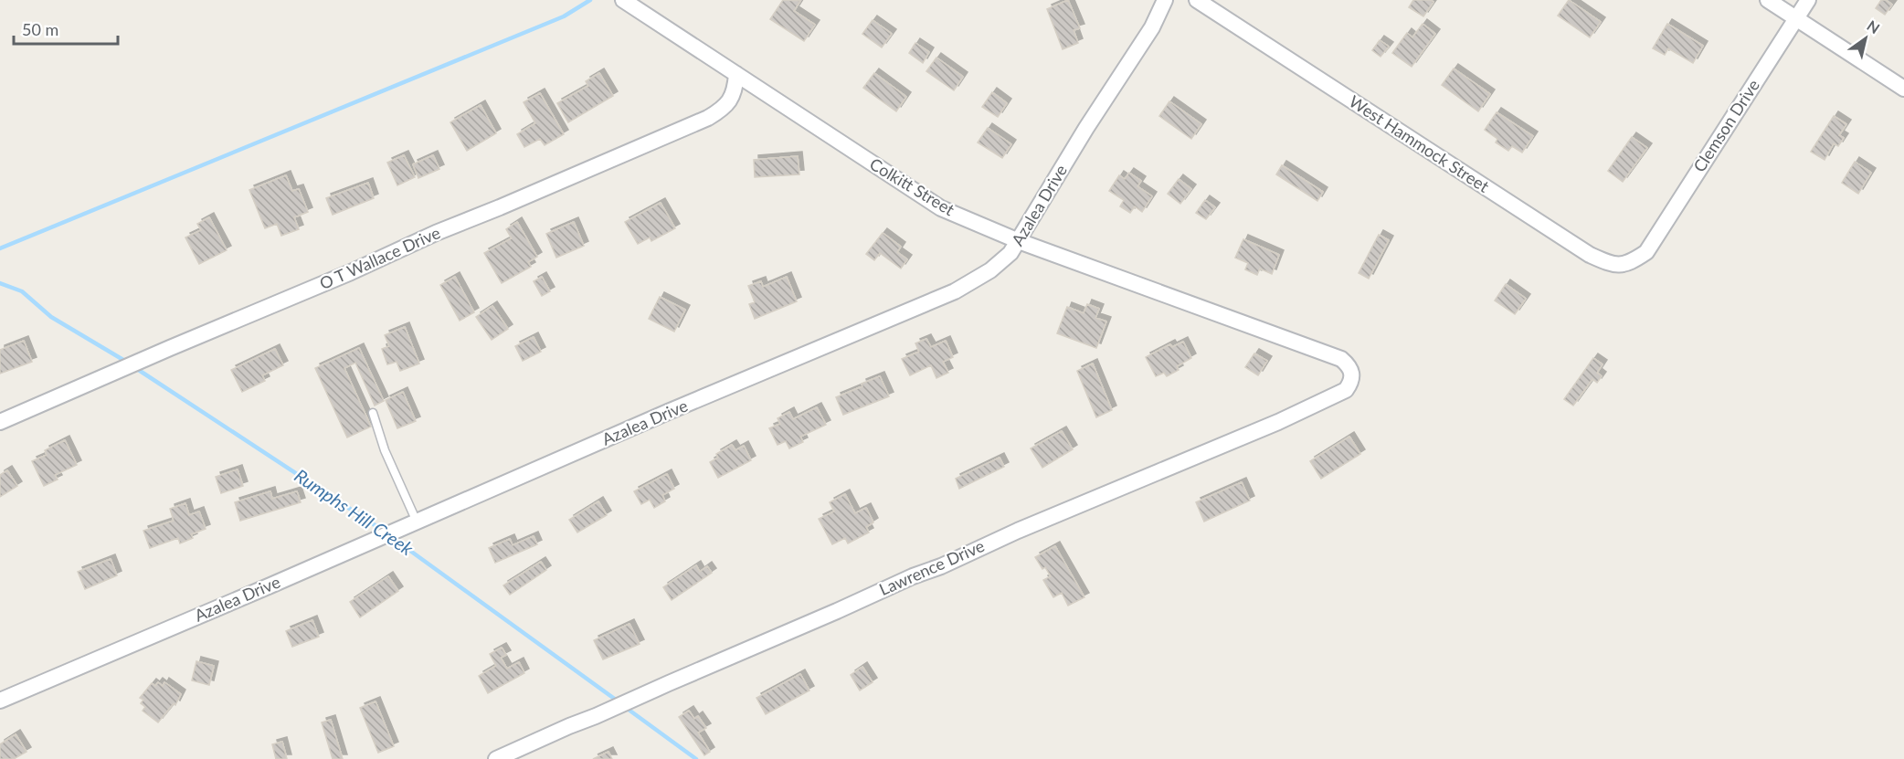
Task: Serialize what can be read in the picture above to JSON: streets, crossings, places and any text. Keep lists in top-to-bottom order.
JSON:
{
  "streets": {
    "street": [
      "Clemson Drive",
      "West Hammock Street",
      "Colkitt Street",
      "Azalea Drive",
      "O T Wallace Drive",
      "Lawrence Drive"
    ]
  },
  "crossings": [
    ["Clemson Drive", "West Hammock Street"],
    ["Colkitt Street", "Azalea Drive"],
    ["Colkitt Street", "O T Wallace Drive"],
    ["Colkitt Street", "Lawrence Drive"]
  ],
  "water": ["Rumphs Hill Creek"],
  "scale_bar": "50 m",
  "north": "top right"
}
